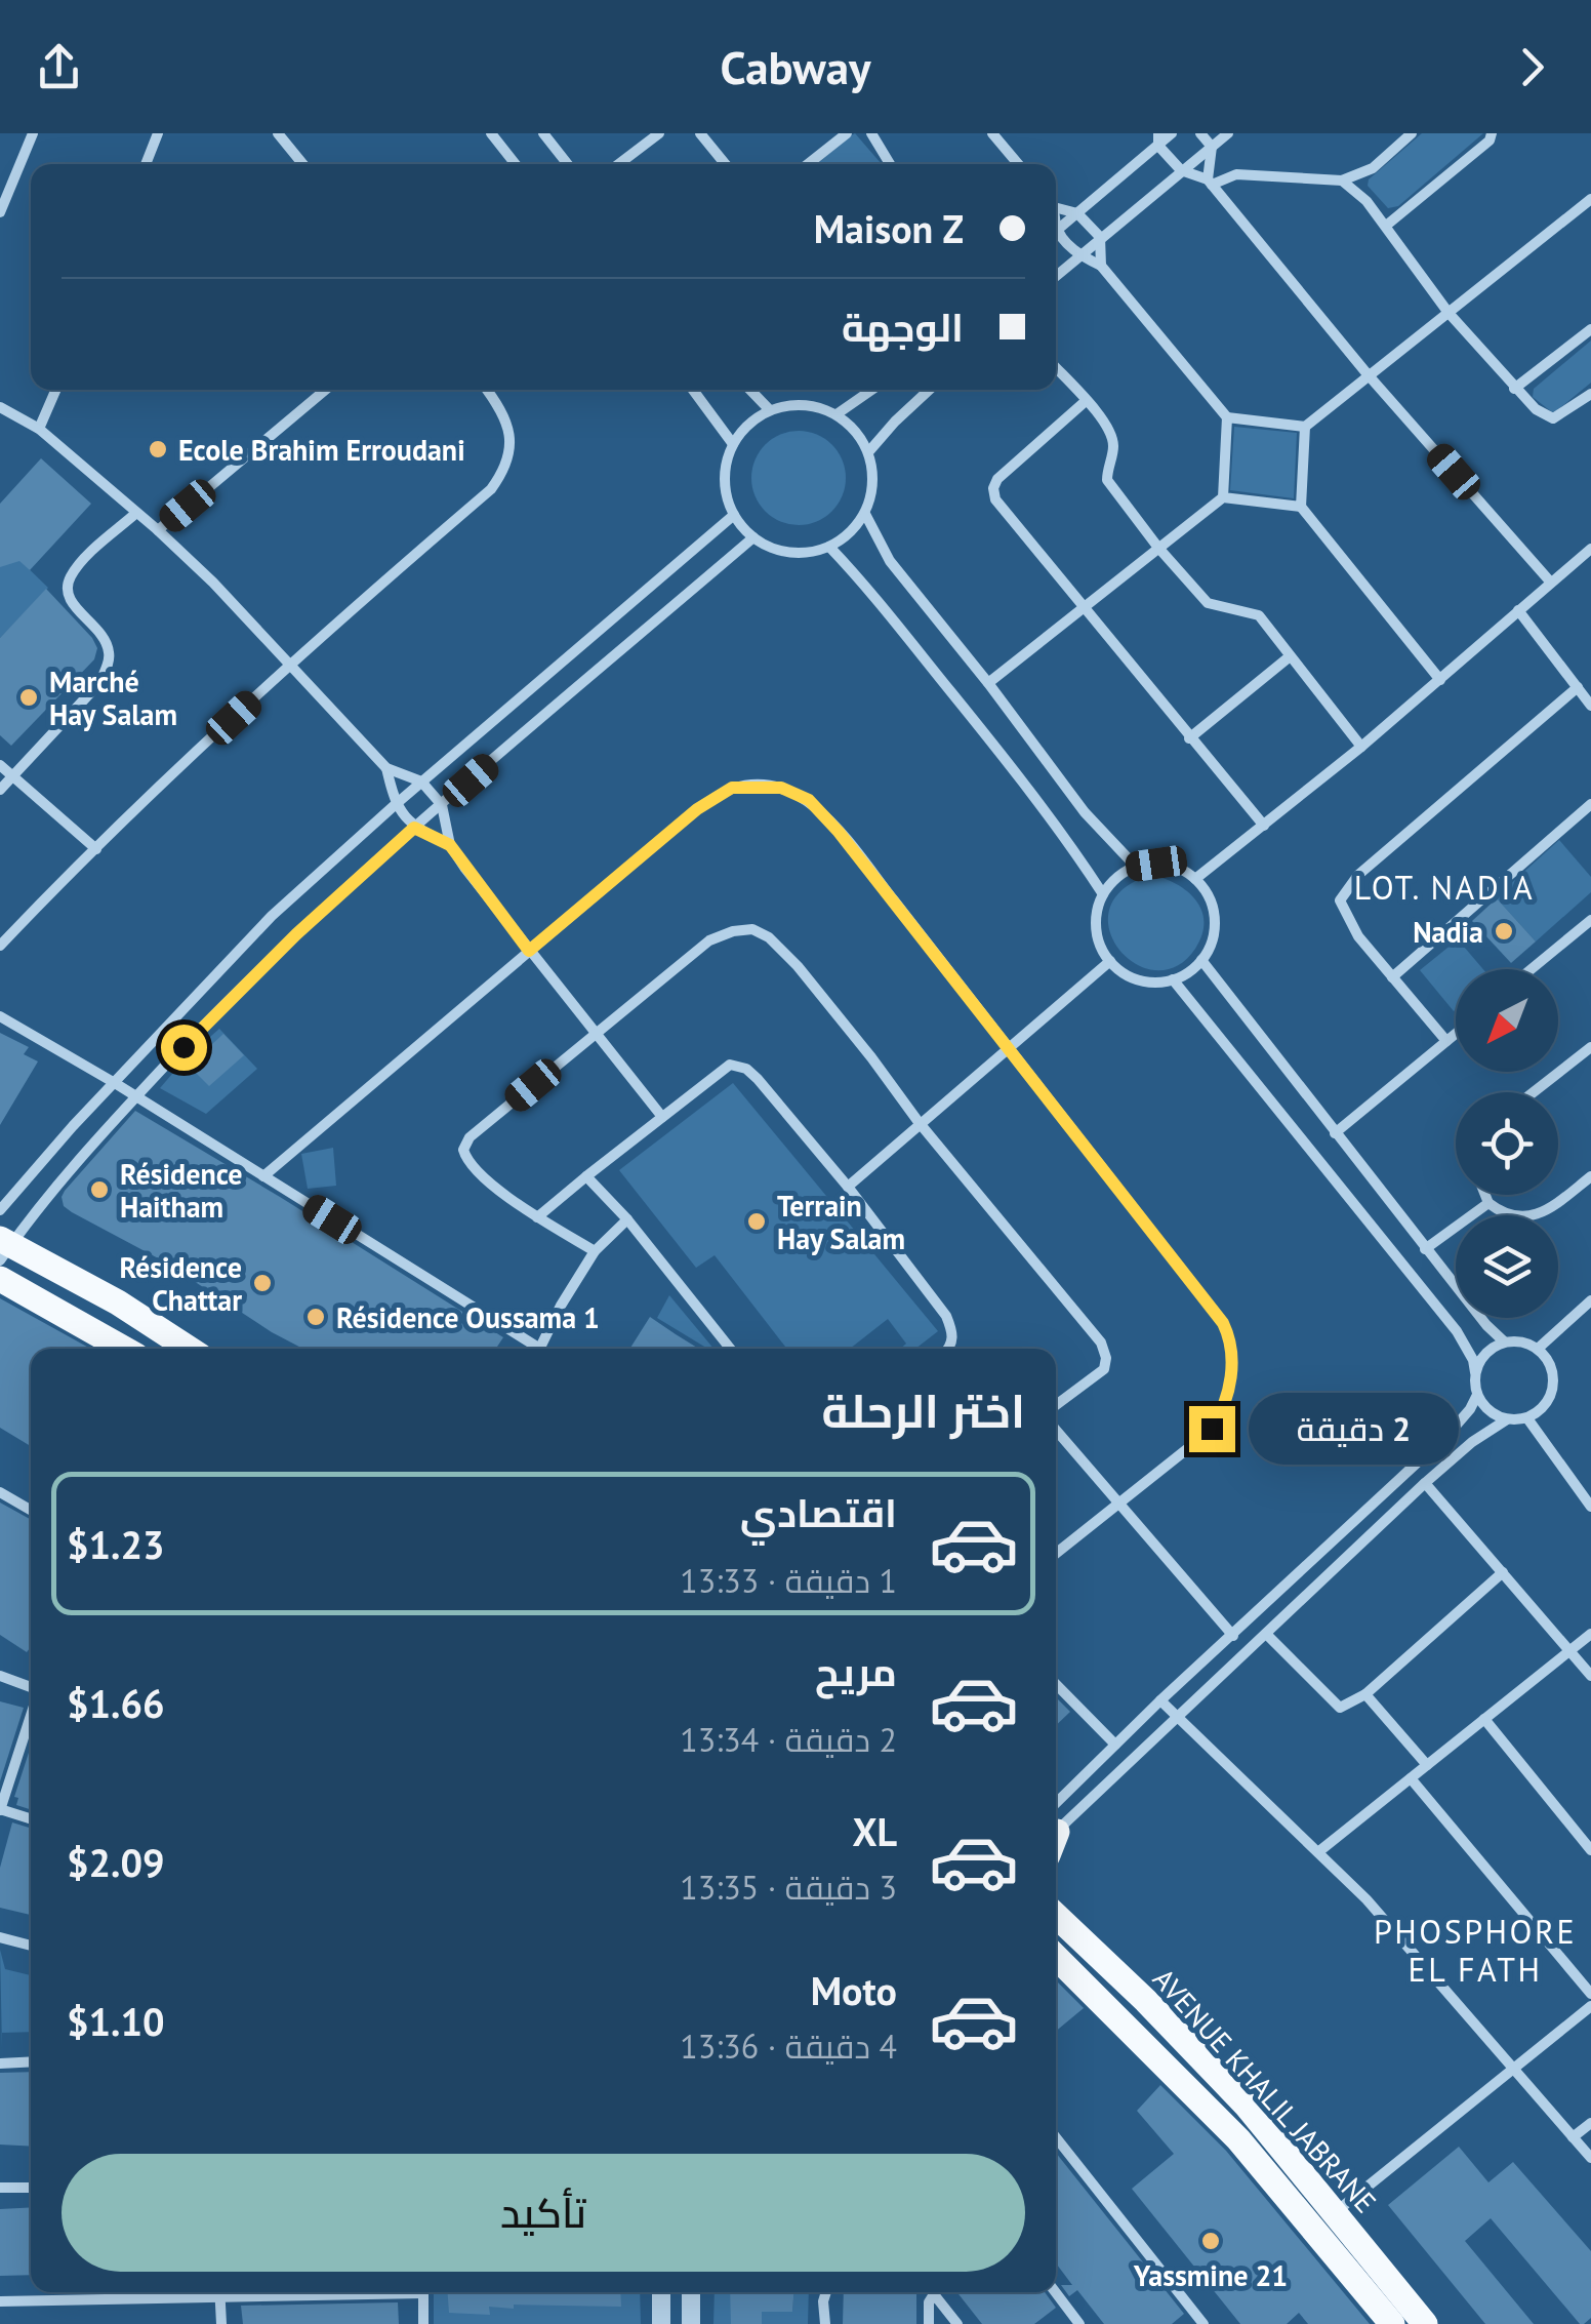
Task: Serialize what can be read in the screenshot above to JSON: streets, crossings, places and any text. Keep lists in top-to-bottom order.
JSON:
{
  "streets": {
    "main road": ["AVENUE KHALIL JABRANE"]
  },
  "districts": ["LOT. NADIA", "PHOSPHORE EL FATH"],
  "places": [
    "Ecole Brahim Erroudani",
    "Marché Hay Salam",
    "Nadia",
    "Résidence Haitham",
    "Terrain Hay Salam",
    "Résidence Chattar",
    "Résidence Oussama 1",
    "Yassmine 21"
  ],
  "north": "bottom left",
  "page": {
    "header": "Cabway",
    "banner": ["Maison Z", "الوجهة"],
    "heading": "اختر الرحلة",
    "bubble": "2 دقيقة",
    "list": [
      {
        "name": "اقتصادي",
        "note": "1 دقيقة · 13:33",
        "value": "$1.23"
      },
      {
        "name": "مريح",
        "note": "2 دقيقة · 13:34",
        "value": "$1.66"
      },
      {
        "name": "XL",
        "note": "3 دقيقة · 13:35",
        "value": "$2.09"
      },
      {
        "name": "Moto",
        "note": "4 دقيقة · 13:36",
        "value": "$1.10"
      }
    ],
    "buttons": "تأكيد"
  }
}
